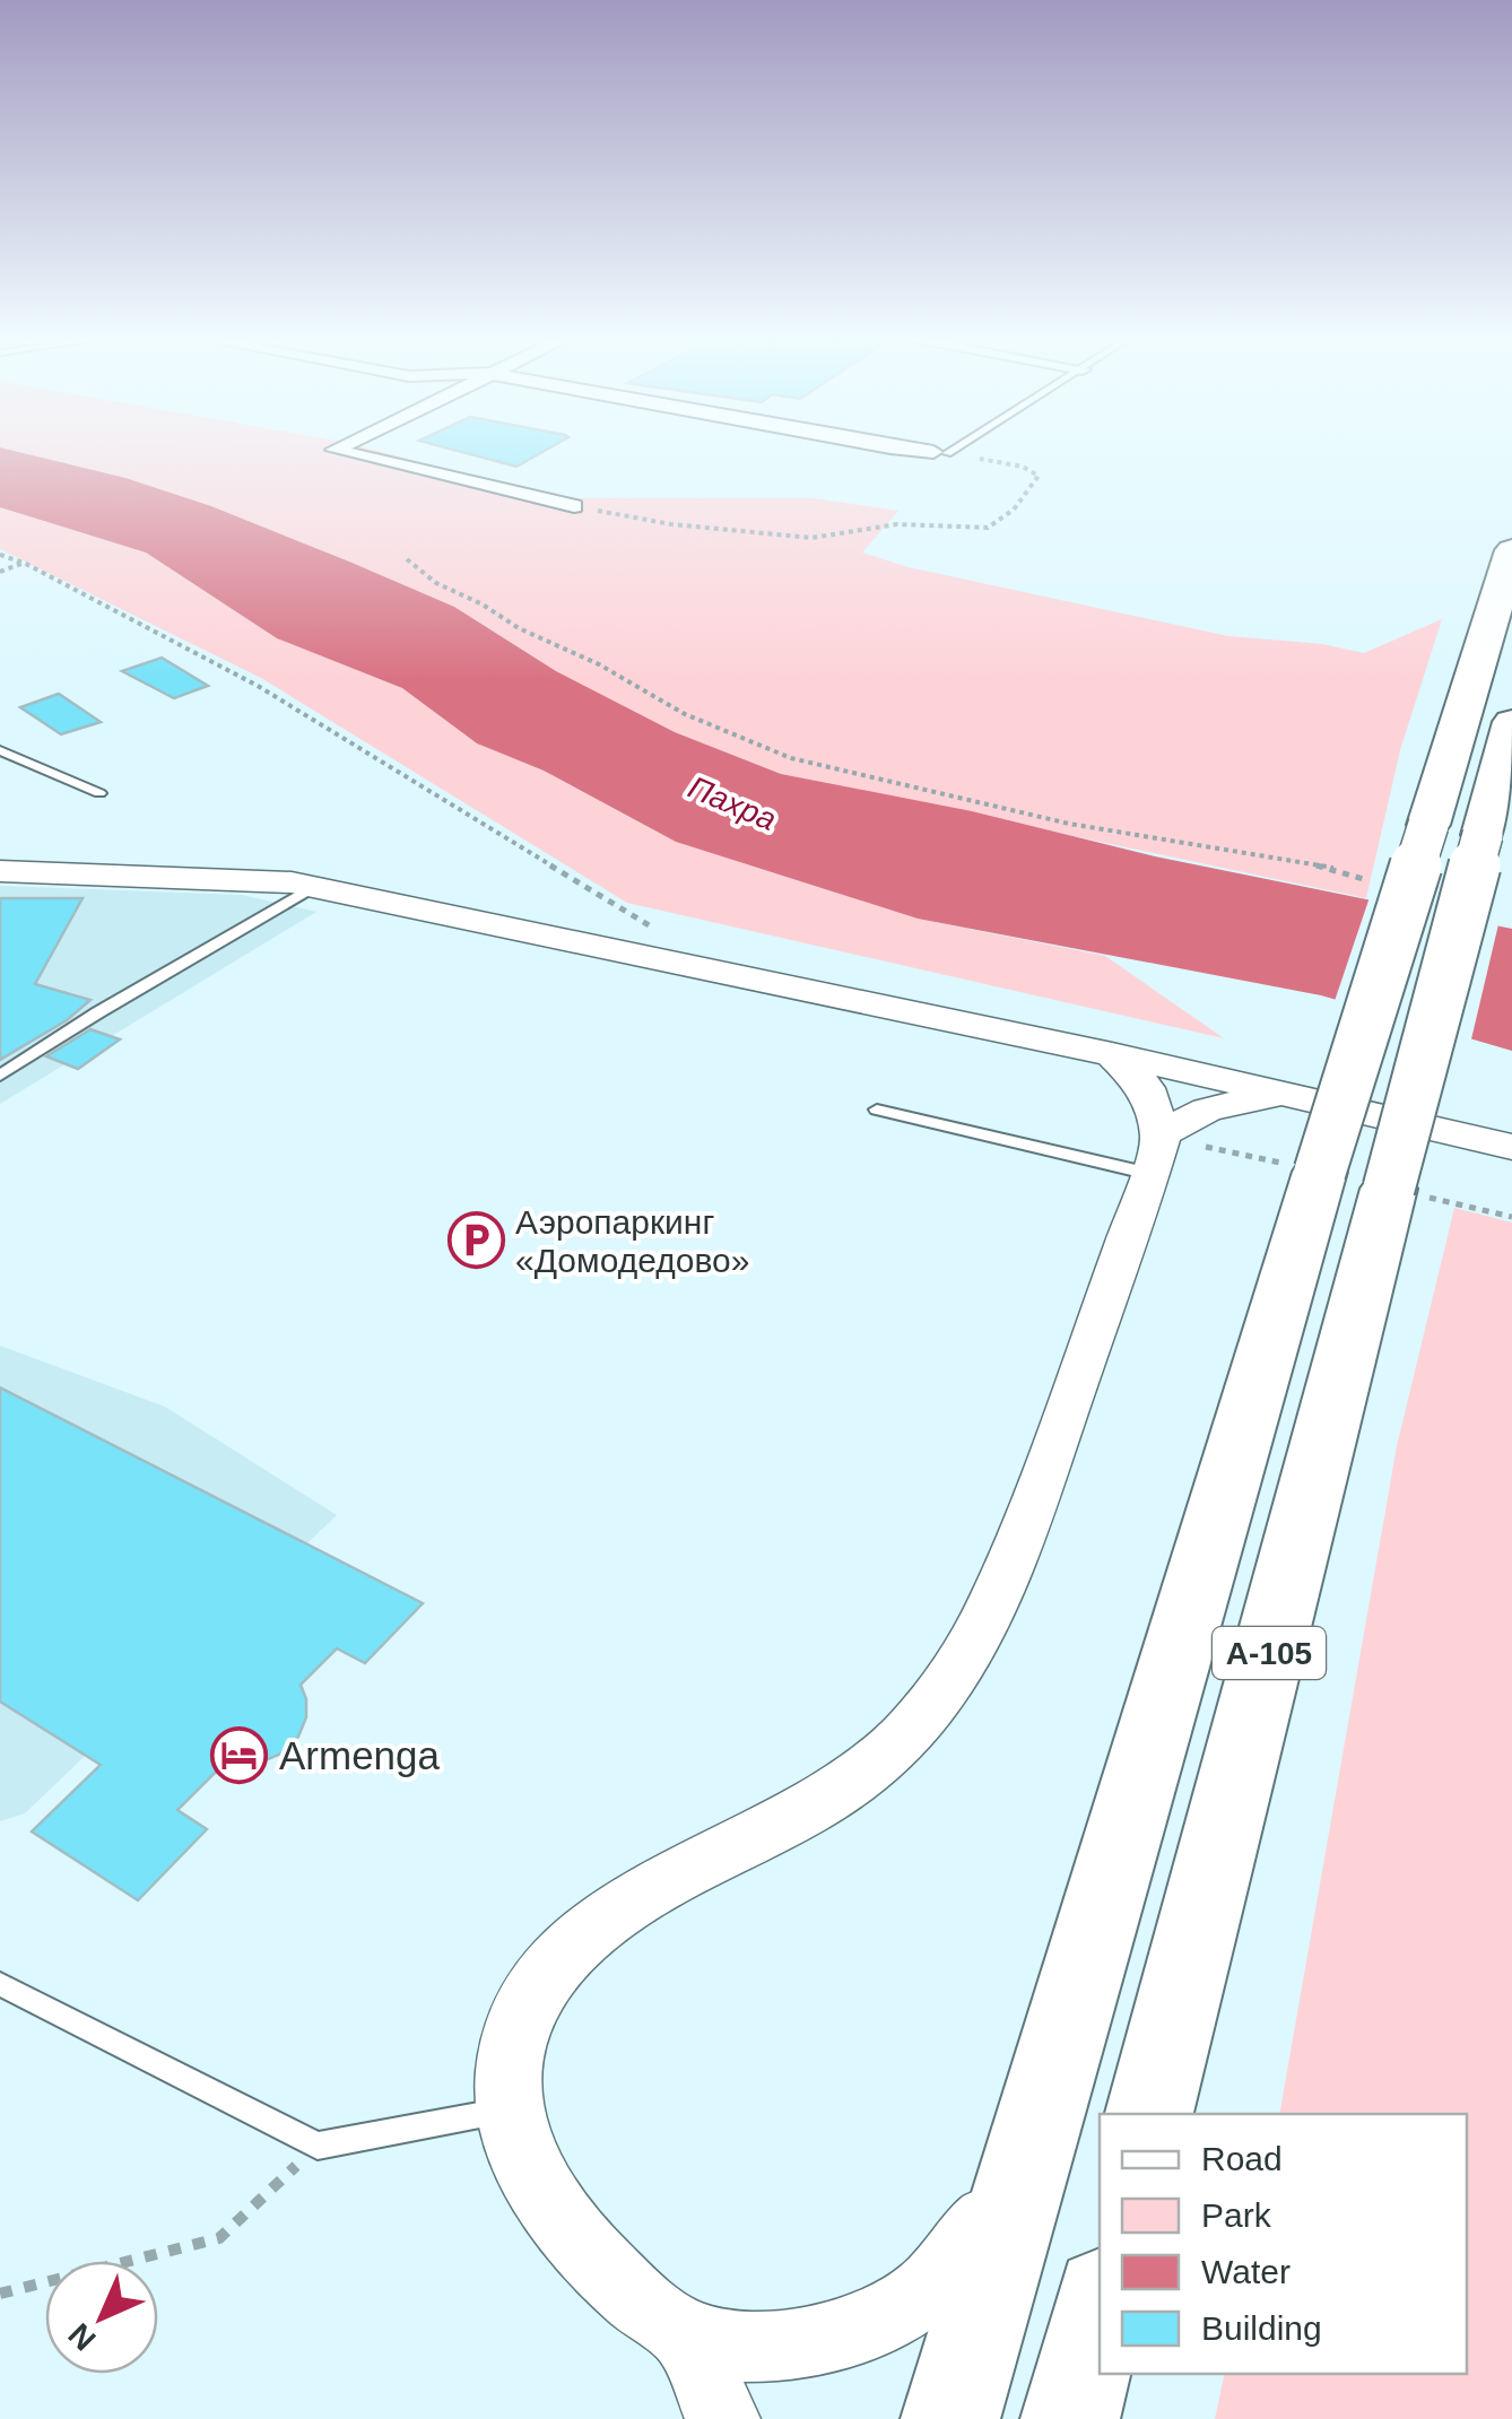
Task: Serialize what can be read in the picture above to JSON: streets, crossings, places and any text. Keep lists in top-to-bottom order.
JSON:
{
  "streets": {
    "highway": ["А-105"]
  },
  "water": ["Пахра"],
  "places": {
    "parking": ["Аэропаркинг «Домодедово»"],
    "hotel": ["Armenga"]
  },
  "legend": [
    "Road",
    "Park",
    "Water",
    "Building"
  ],
  "north": "bottom left"
}
